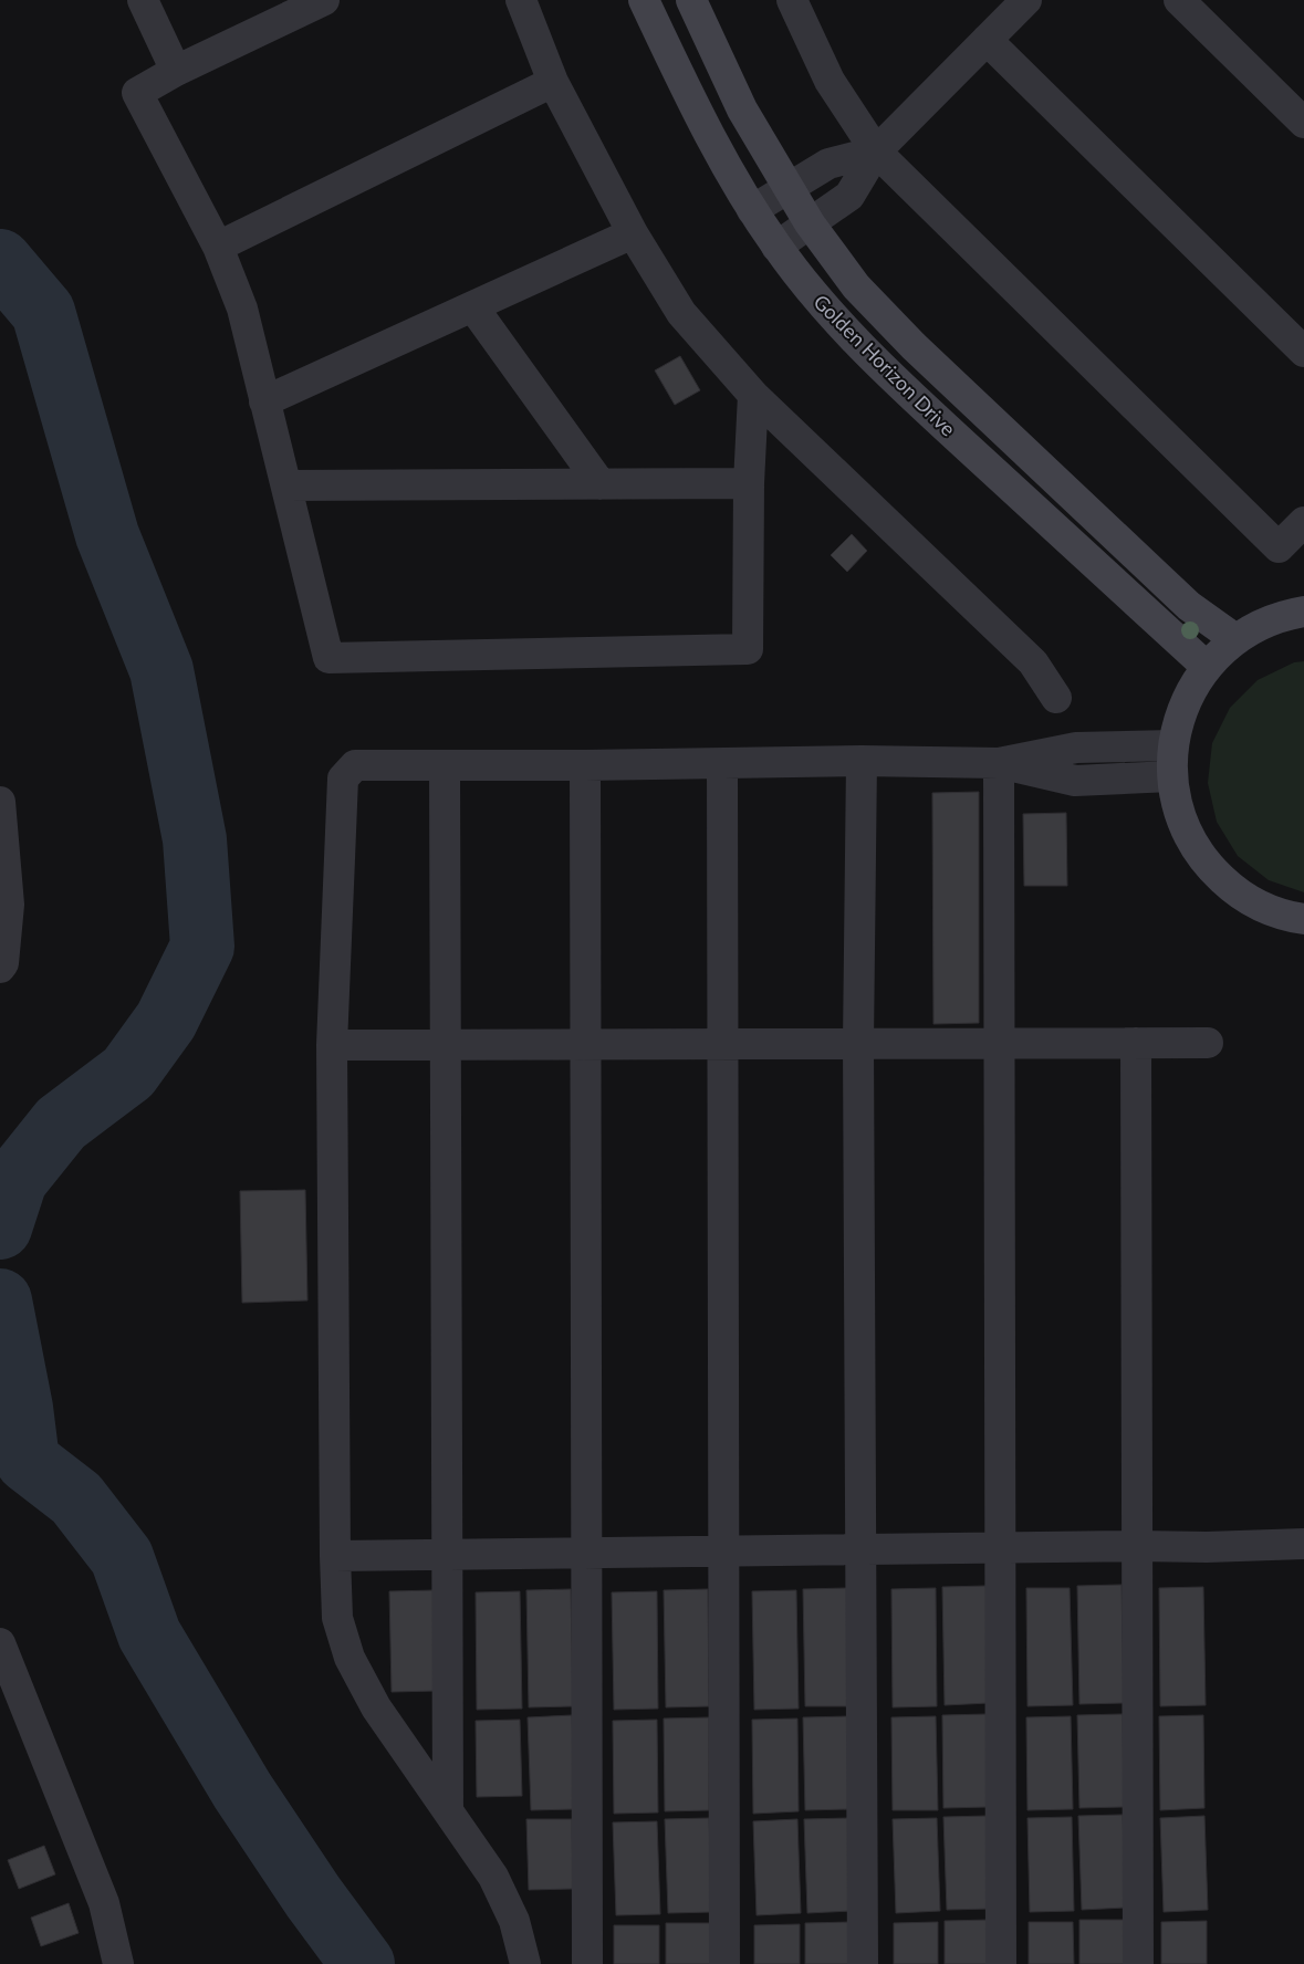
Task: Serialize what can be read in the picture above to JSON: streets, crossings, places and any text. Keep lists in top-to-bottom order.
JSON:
{
  "streets": {
    "street": ["Golden Horizon Drive"]
  }
}
